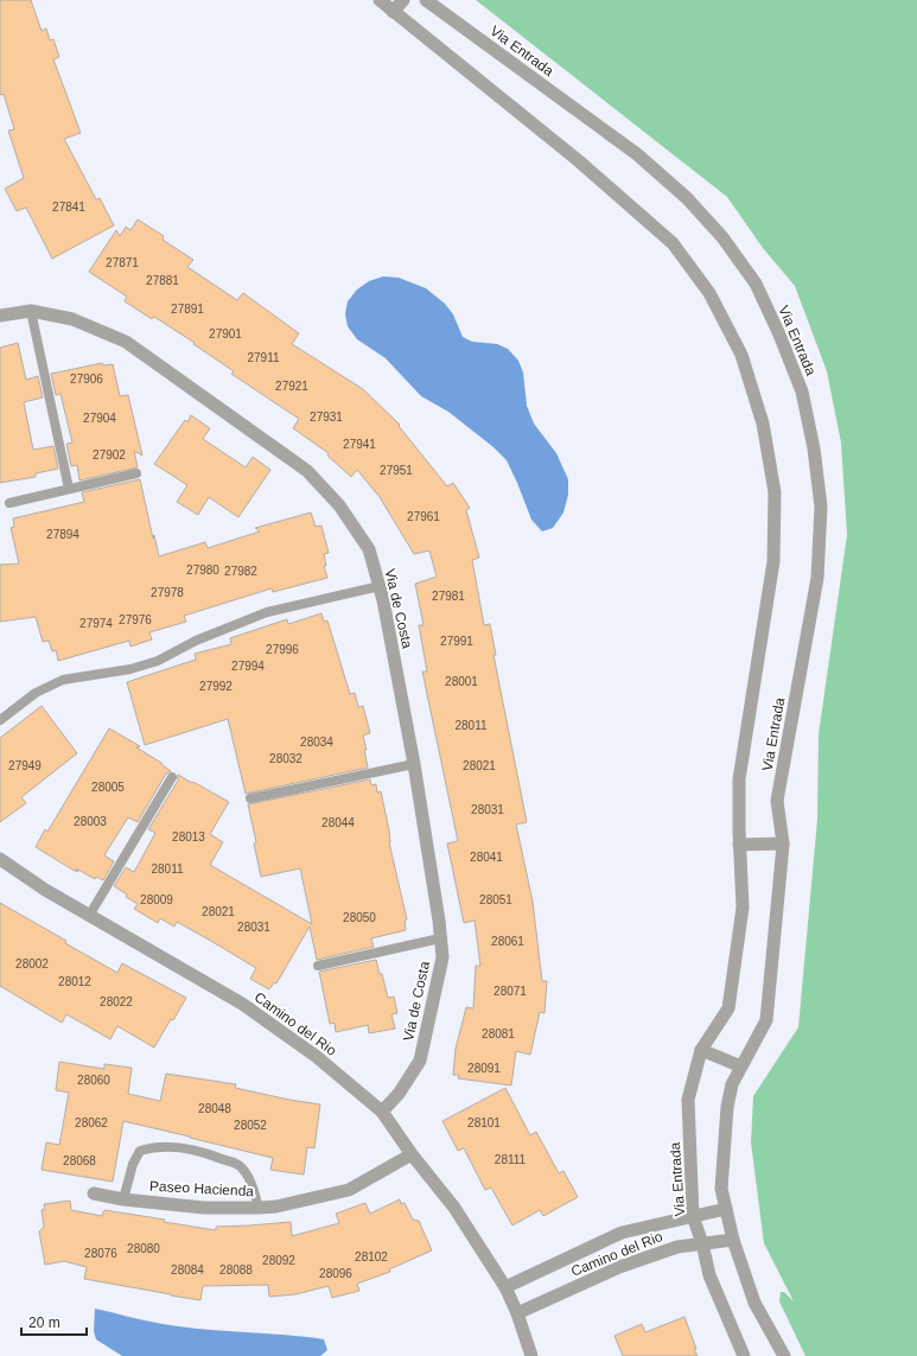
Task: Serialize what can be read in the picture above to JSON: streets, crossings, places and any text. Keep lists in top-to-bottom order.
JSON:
{
  "streets": {
    "street": [
      "Via Entrada",
      "Via de Costa",
      "Camino del Rio",
      "Paseo Hacienda"
    ]
  },
  "crossings": [
    ["Via Entrada", "Camino del Rio"],
    ["Via de Costa", "Camino del Rio"],
    ["Camino del Rio", "Paseo Hacienda"]
  ],
  "house_numbers": [
    "27841",
    "27871",
    "27881",
    "27891",
    "27901",
    "27911",
    "27906",
    "27921",
    "27931",
    "27904",
    "27941",
    "27902",
    "27951",
    "27961",
    "27894",
    "27980",
    "27982",
    "27978",
    "27981",
    "27976",
    "27974",
    "27991",
    "27996",
    "27994",
    "28001",
    "27992",
    "28011",
    "28034",
    "28032",
    "27949",
    "28021",
    "28005",
    "28031",
    "28003",
    "28044",
    "28013",
    "28041",
    "28011",
    "28009",
    "28051",
    "28021",
    "28050",
    "28031",
    "28061",
    "28002",
    "28012",
    "28071",
    "28022",
    "28081",
    "28091",
    "28060",
    "28048",
    "28062",
    "28101",
    "28052",
    "28111",
    "28068",
    "28080",
    "28076",
    "28102",
    "28092",
    "28084",
    "28088",
    "28096"
  ],
  "scale_bar": "20 m"
}
